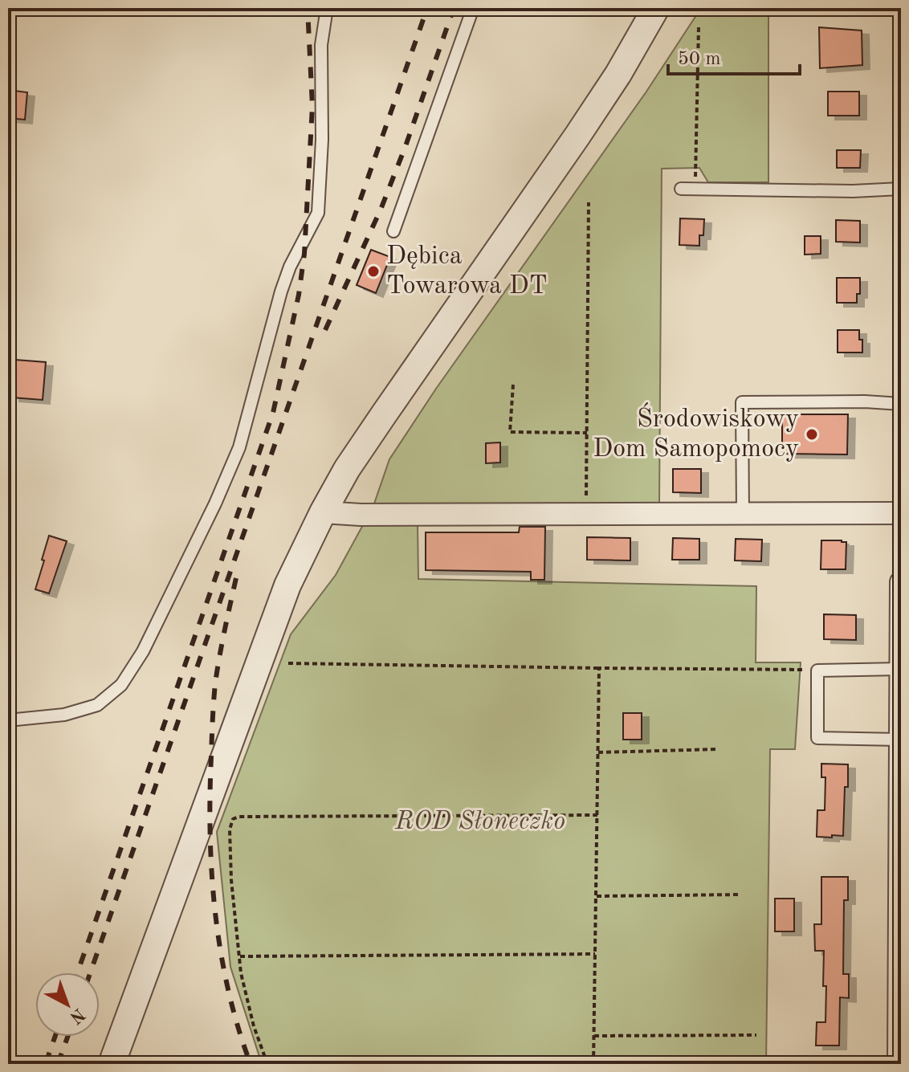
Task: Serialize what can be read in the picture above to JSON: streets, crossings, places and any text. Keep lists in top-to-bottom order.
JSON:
{
  "parks": ["ROD Słoneczko"],
  "places": ["Dębica Towarowa DT", "Środowiskowy Dom Samopomocy"],
  "scale_bar": "50 m",
  "north": "bottom right"
}
